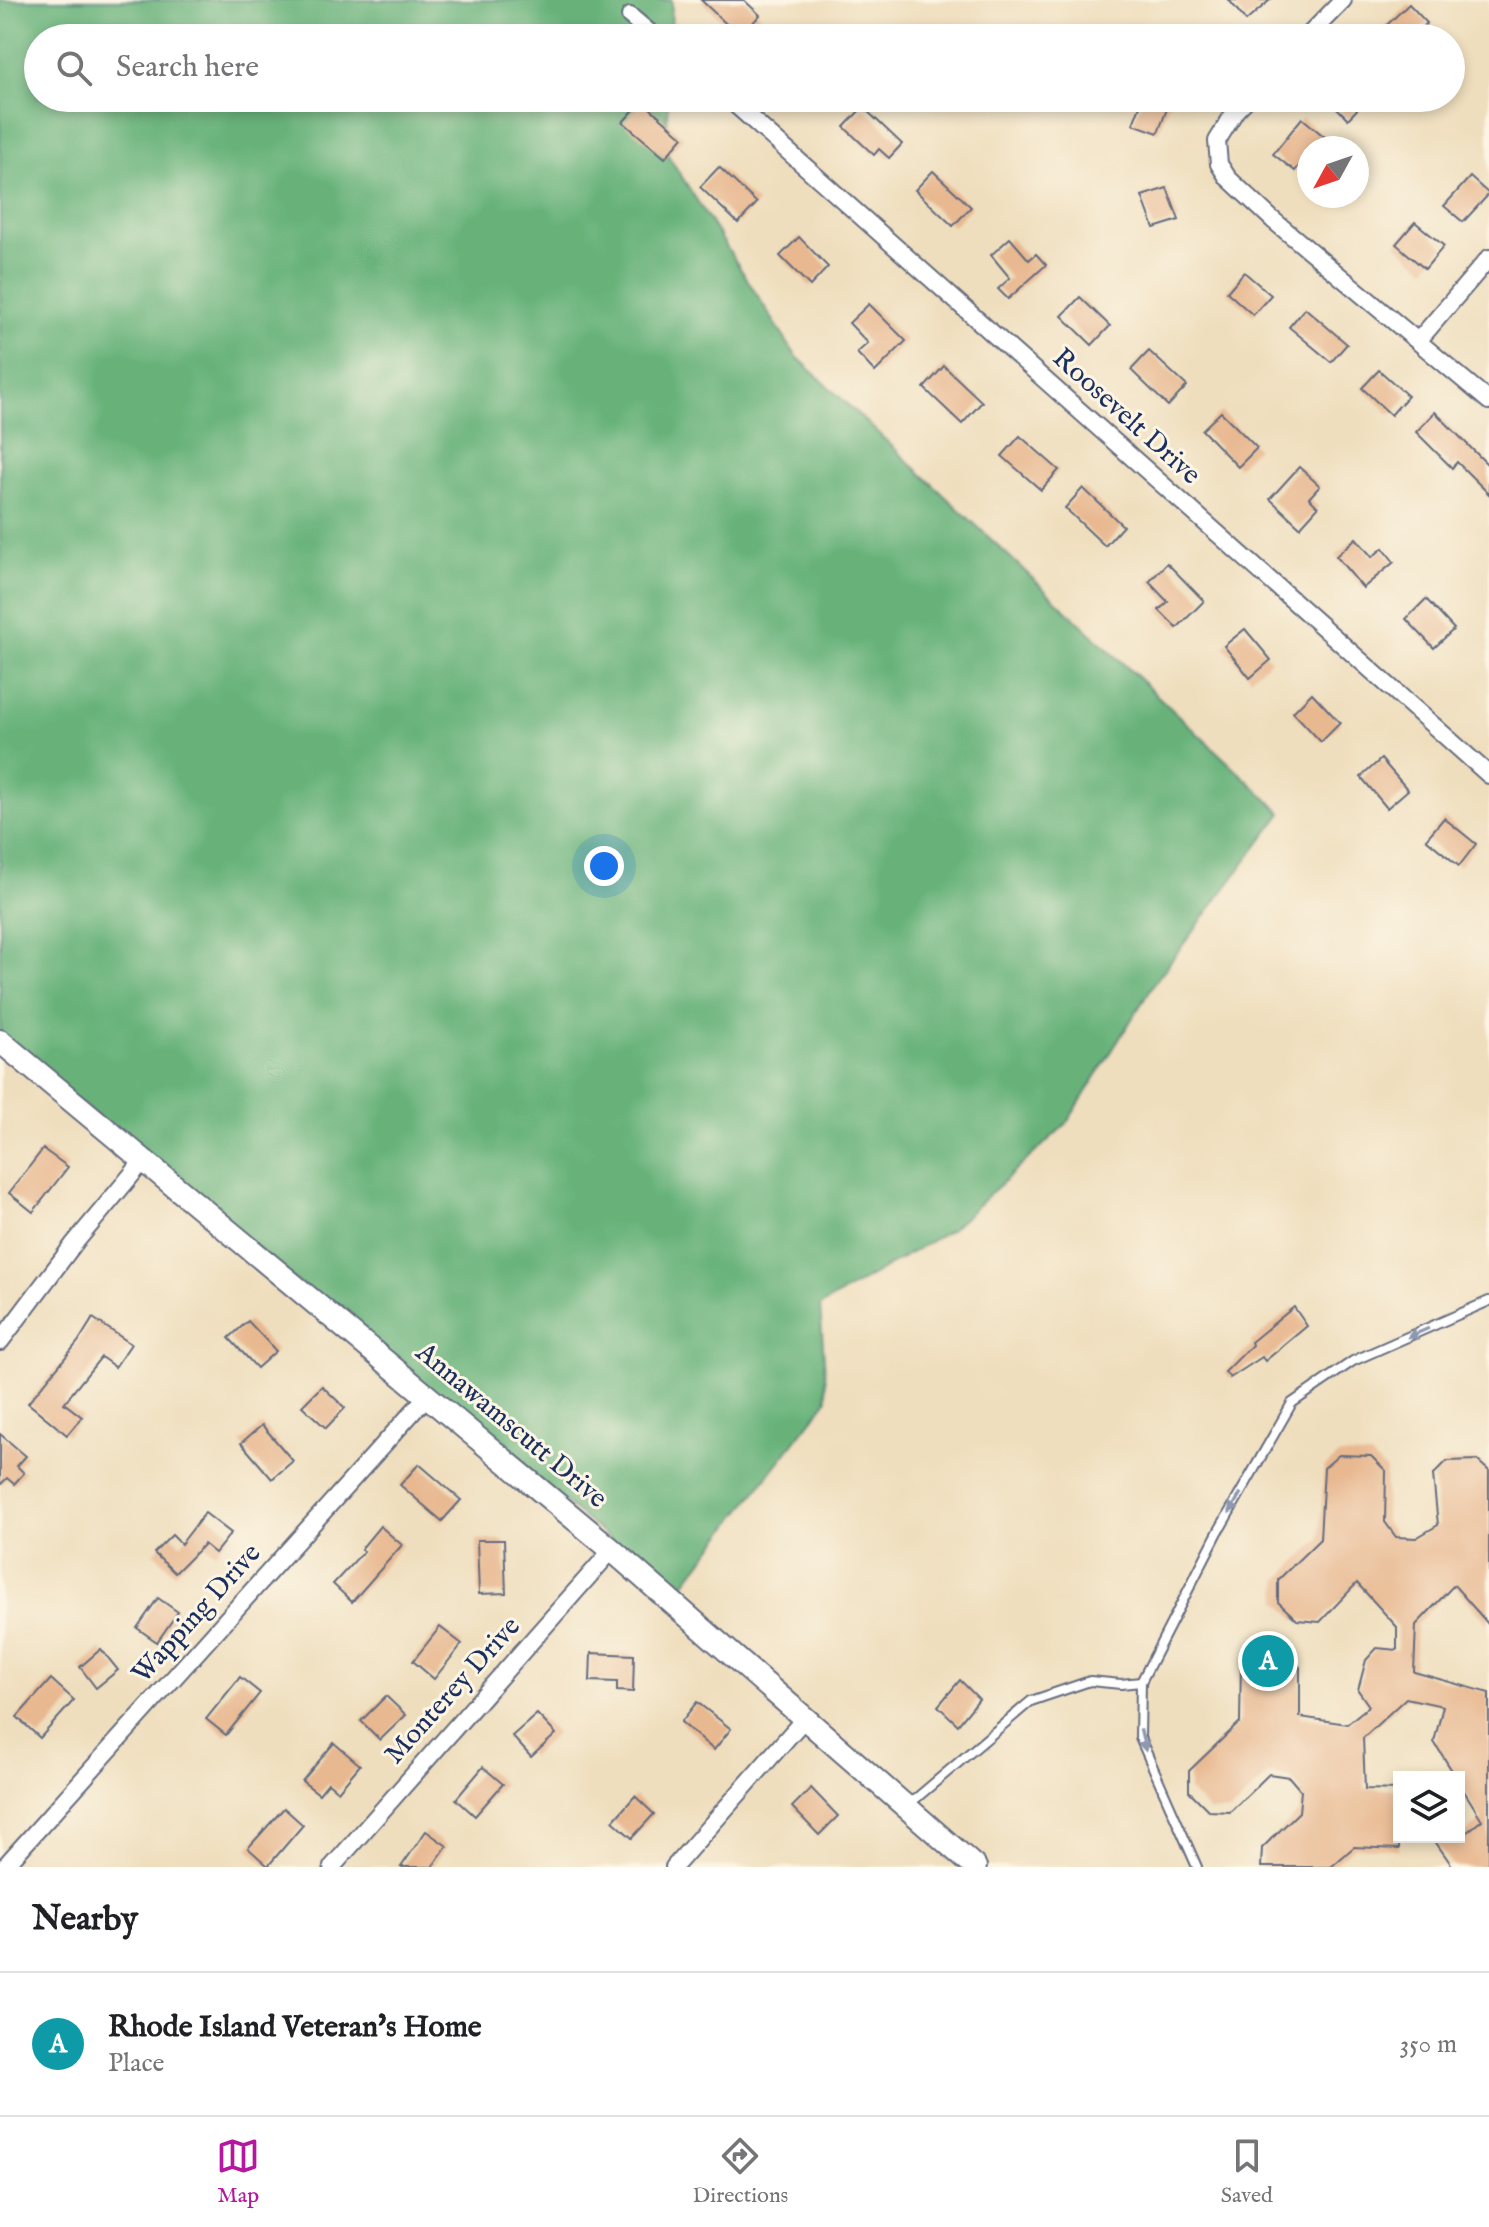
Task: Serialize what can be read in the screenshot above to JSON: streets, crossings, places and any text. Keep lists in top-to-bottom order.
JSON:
{
  "streets": {
    "street": [
      "Roosevelt Drive",
      "Annawamscutt Drive",
      "Wapping Drive",
      "Monterey Drive"
    ]
  },
  "crossings": [
    ["Annawamscutt Drive", "Wapping Drive"],
    ["Annawamscutt Drive", "Monterey Drive"]
  ],
  "north": "bottom left",
  "page": {
    "search": "Search here",
    "pins": "A",
    "heading": "Nearby",
    "list": [
      {
        "mark": "A",
        "name": "Rhode Island Veteran's Home",
        "note": "Place",
        "value": "350 m"
      }
    ],
    "nav": ["Map", "Directions", "Saved"]
  }
}
